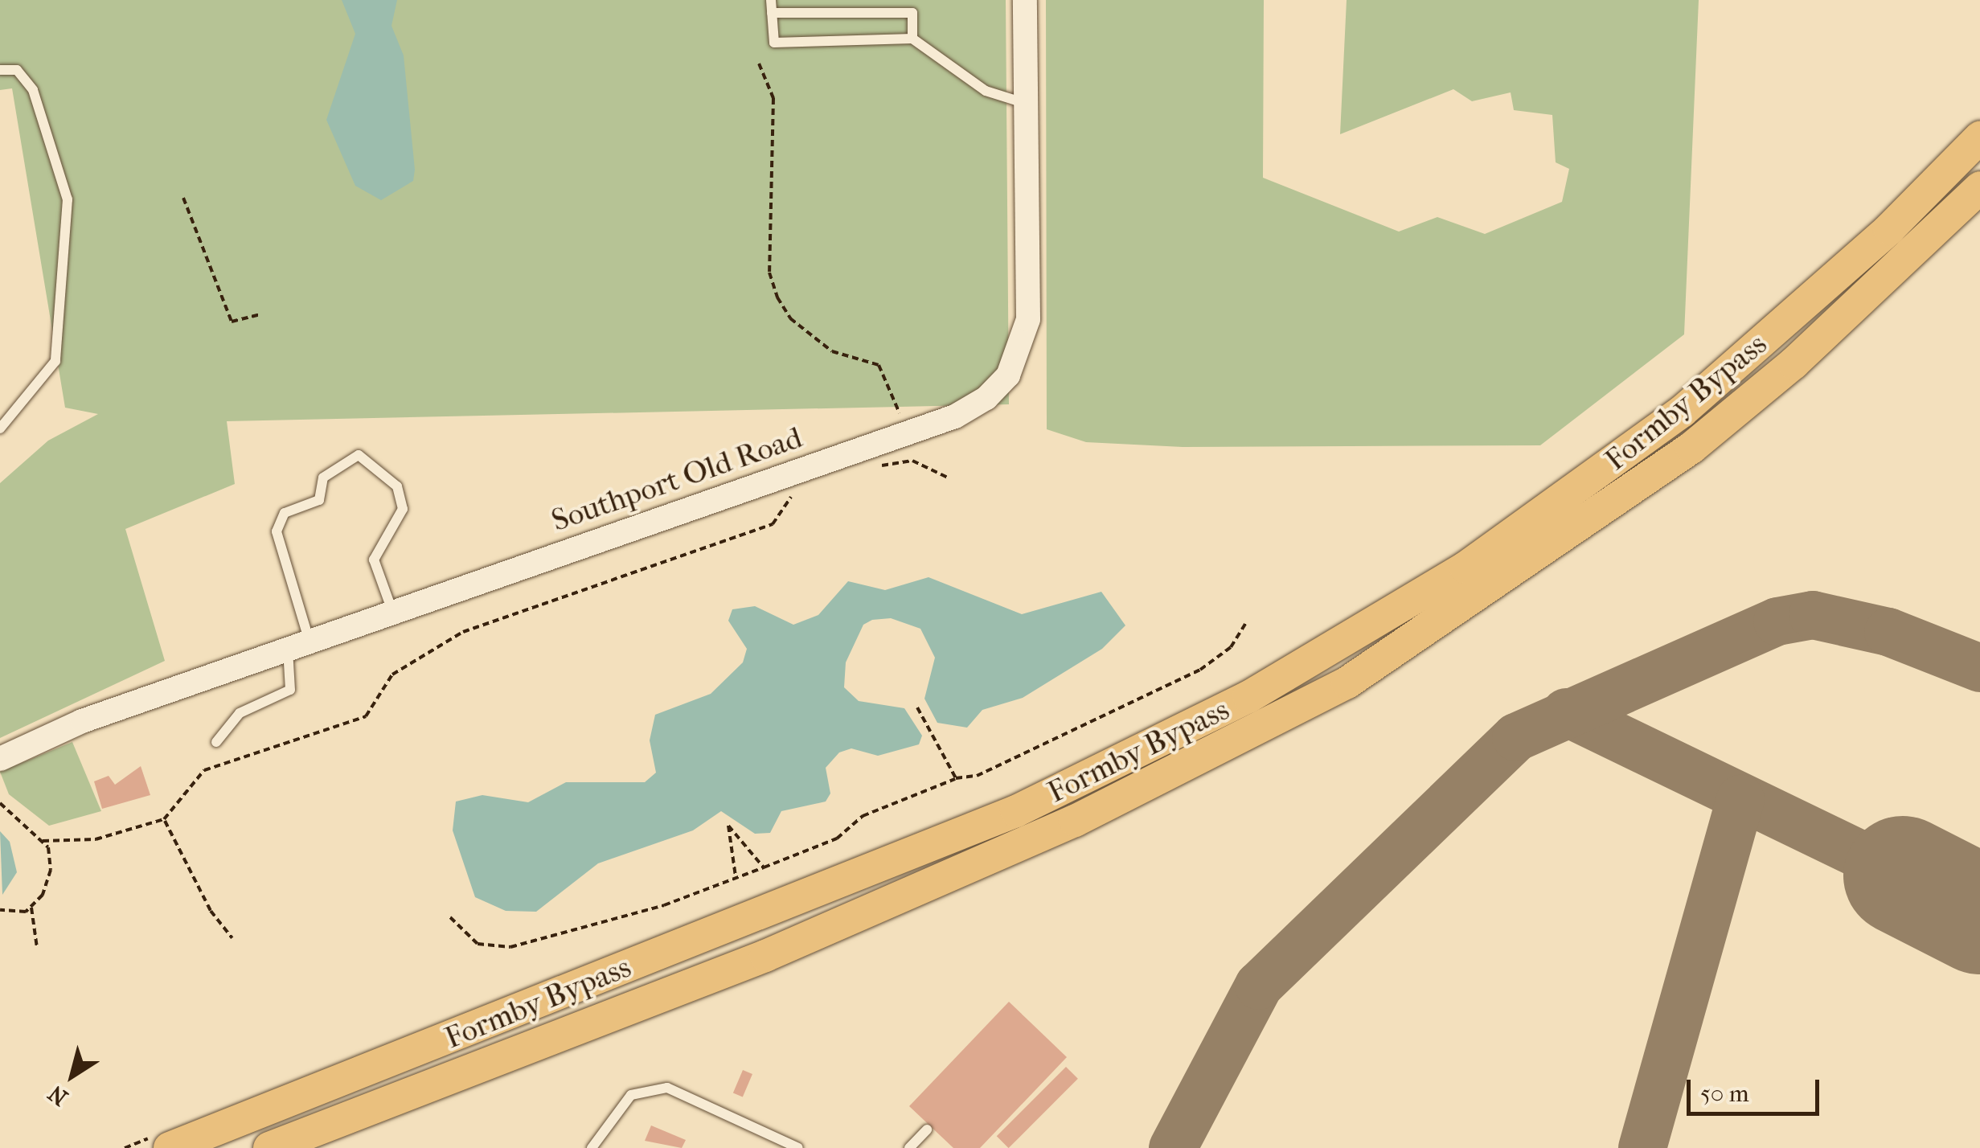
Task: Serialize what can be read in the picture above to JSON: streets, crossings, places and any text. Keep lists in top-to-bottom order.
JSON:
{
  "streets": {
    "highway": ["Formby Bypass"],
    "street": ["Southport Old Road"]
  },
  "scale_bar": "50 m",
  "north": "bottom left"
}
